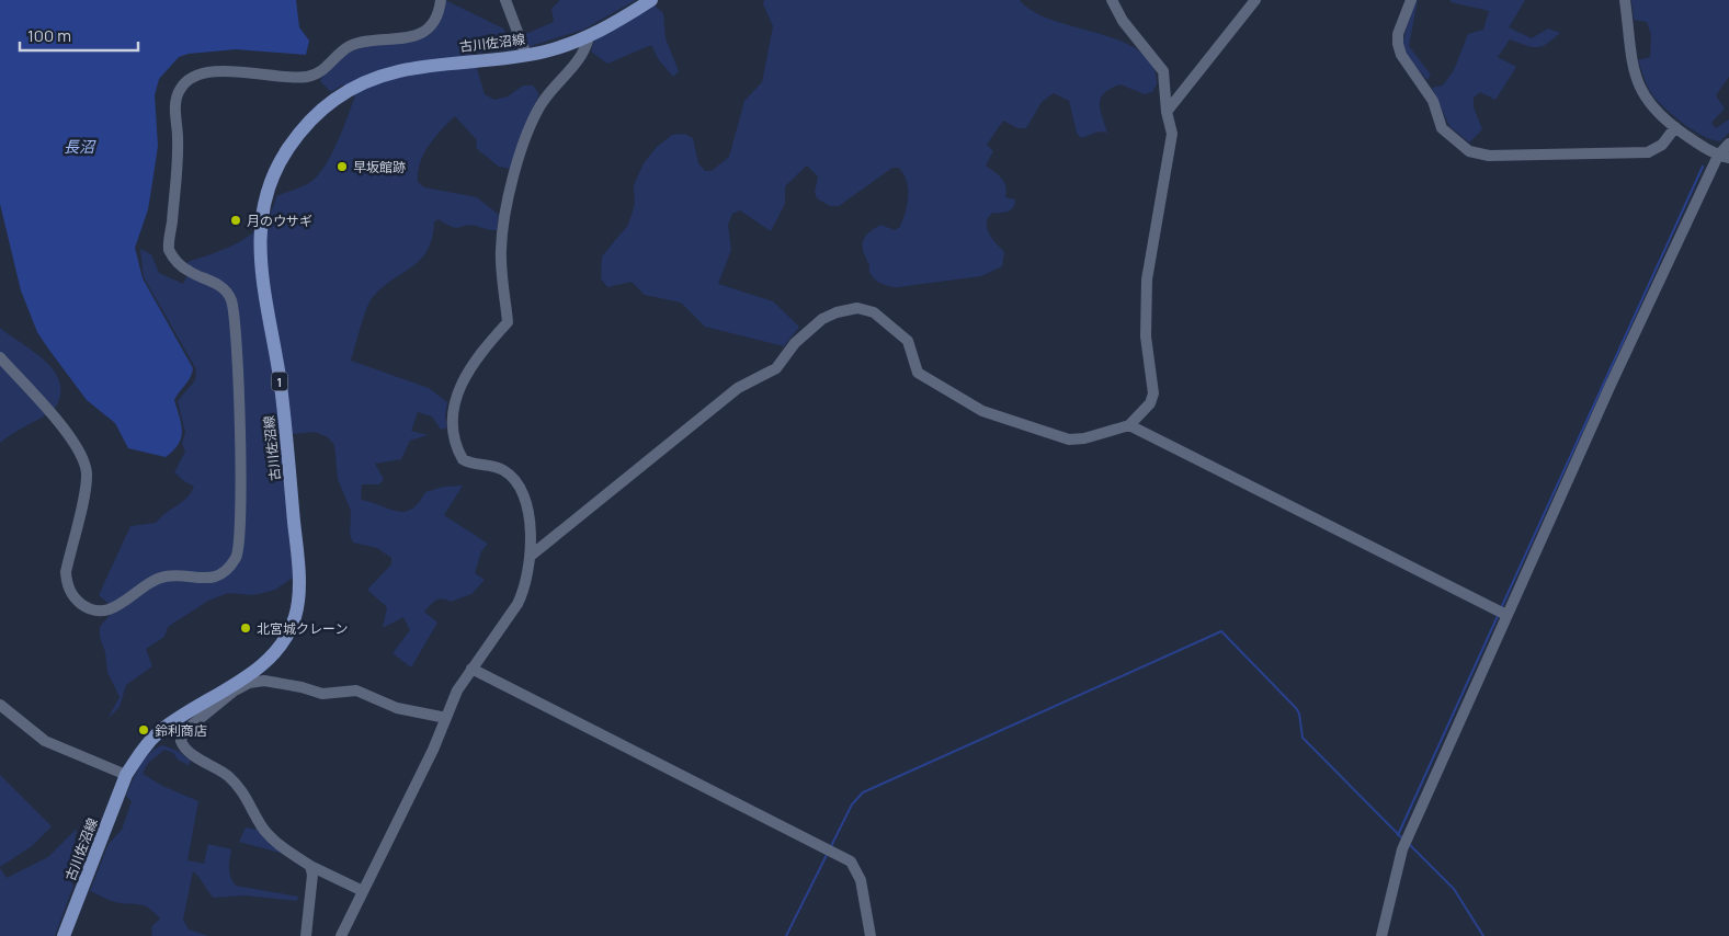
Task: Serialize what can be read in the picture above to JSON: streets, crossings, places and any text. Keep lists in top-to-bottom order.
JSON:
{
  "streets": {
    "main road": ["古川佐沼線", "1"]
  },
  "water": ["長沼"],
  "places": [
    "早坂館跡",
    "月のウサギ",
    "北宮城クレーン",
    "鈴利商店"
  ],
  "scale_bar": "100 m"
}
